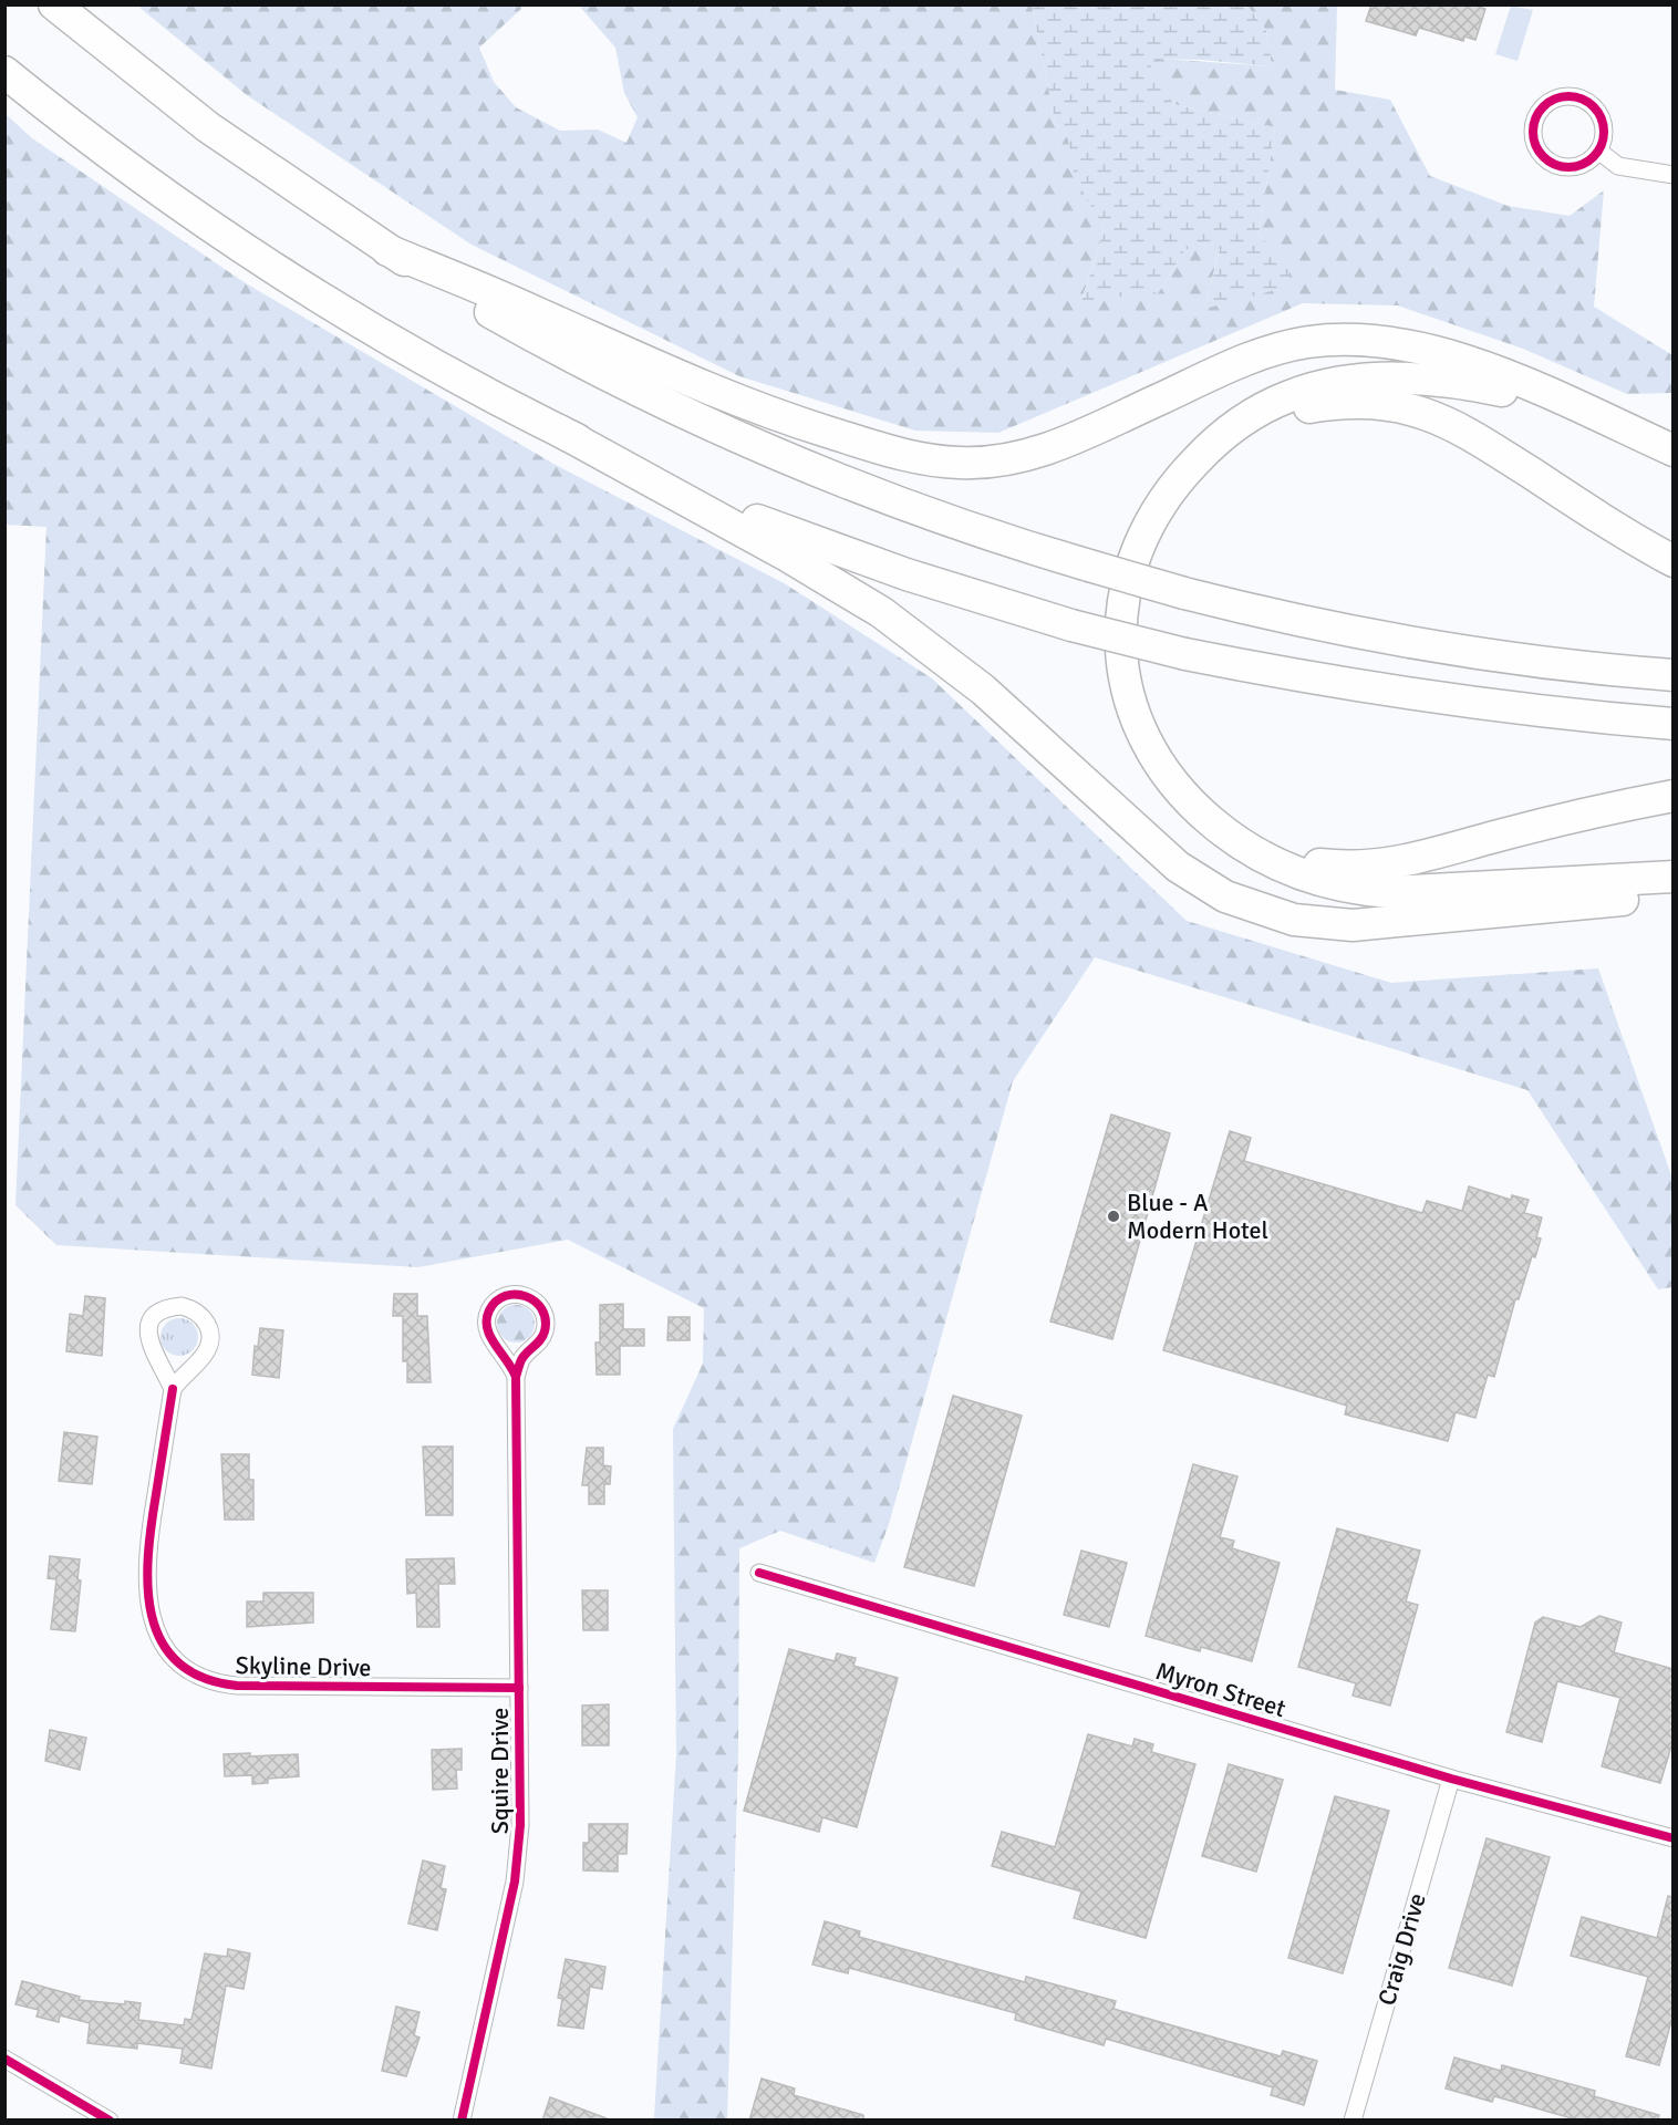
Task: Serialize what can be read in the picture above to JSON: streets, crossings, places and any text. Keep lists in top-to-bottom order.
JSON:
{
  "streets": {
    "street": [
      "Skyline Drive",
      "Myron Street",
      "Squire Drive",
      "Craig Drive"
    ]
  },
  "crossings": [
    ["Skyline Drive", "Squire Drive"],
    ["Myron Street", "Craig Drive"]
  ],
  "places": ["Blue - A Modern Hotel"]
}
